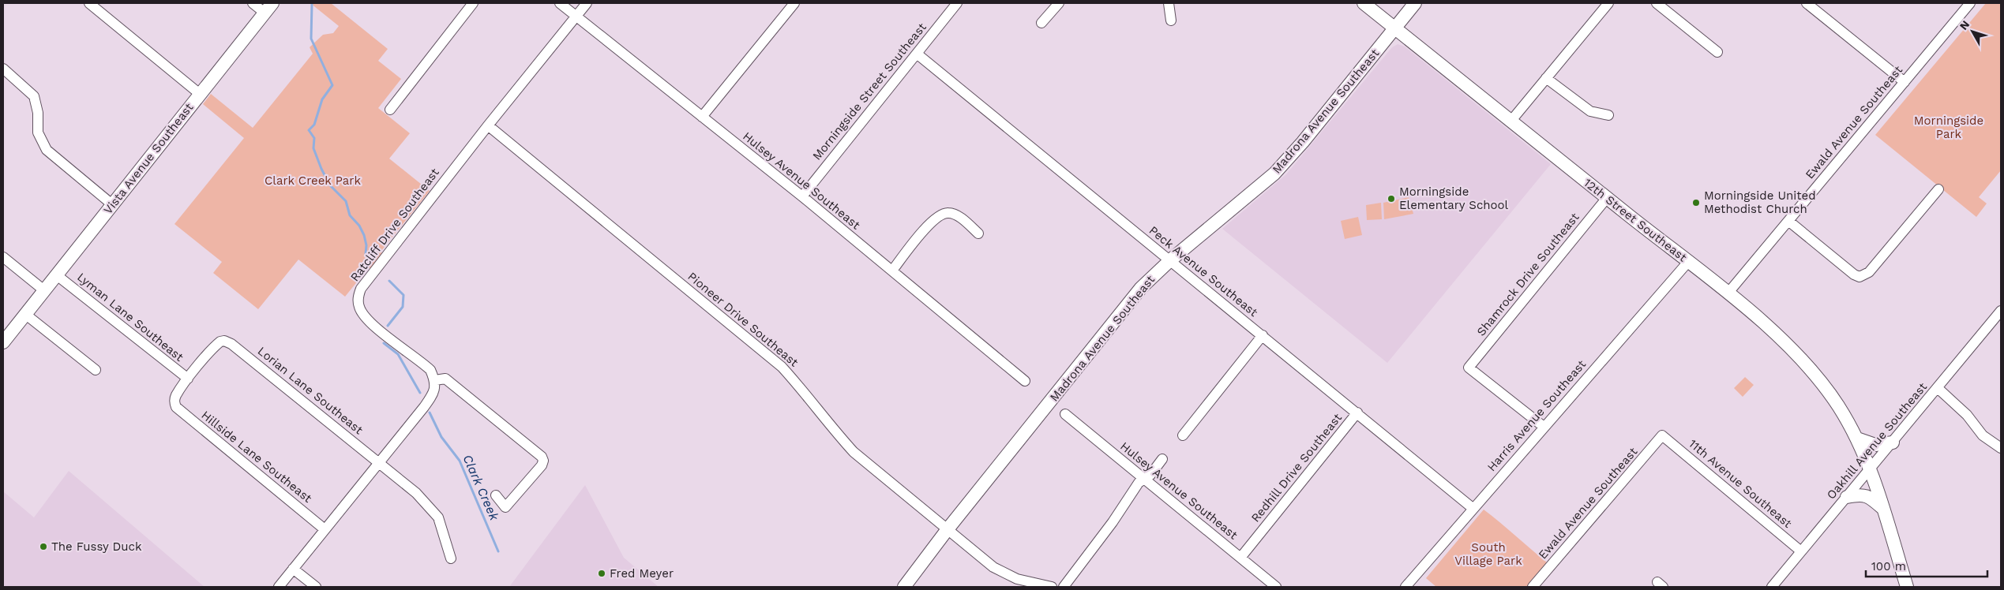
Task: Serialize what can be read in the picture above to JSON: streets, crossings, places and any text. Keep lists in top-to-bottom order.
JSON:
{
  "streets": {
    "main road": ["Madrona Avenue Southeast", "Vista Avenue Southeast", "12th Street Southeast"],
    "street": [
      "Morningside Street Southeast",
      "Ewald Avenue Southeast",
      "Hulsey Avenue Southeast",
      "Ratcliff Drive Southeast",
      "Peck Avenue Southeast",
      "Shamrock Drive Southeast",
      "Lyman Lane Southeast",
      "Pioneer Drive Southeast",
      "Lorian Lane Southeast",
      "Harris Avenue Southeast",
      "Oakhill Avenue Southeast",
      "Hillside Lane Southeast",
      "Redhill Drive Southeast",
      "11th Avenue Southeast"
    ]
  },
  "crossings": [
    ["Morningside Street Southeast", "Hulsey Avenue Southeast"],
    ["Morningside Street Southeast", "Peck Avenue Southeast"],
    ["Madrona Avenue Southeast", "12th Street Southeast"],
    ["Madrona Avenue Southeast", "Peck Avenue Southeast"],
    ["Madrona Avenue Southeast", "Pioneer Drive Southeast"],
    ["Ewald Avenue Southeast", "12th Street Southeast"],
    ["Ewald Avenue Southeast", "11th Avenue Southeast"],
    ["Vista Avenue Southeast", "Lyman Lane Southeast"],
    ["Hulsey Avenue Southeast", "Ratcliff Drive Southeast"],
    ["Hulsey Avenue Southeast", "Redhill Drive Southeast"],
    ["12th Street Southeast", "Shamrock Drive Southeast"],
    ["12th Street Southeast", "Harris Avenue Southeast"],
    ["12th Street Southeast", "Oakhill Avenue Southeast"],
    ["Ratcliff Drive Southeast", "Pioneer Drive Southeast"],
    ["Peck Avenue Southeast", "Harris Avenue Southeast"],
    ["Peck Avenue Southeast", "Redhill Drive Southeast"],
    ["Shamrock Drive Southeast", "Harris Avenue Southeast"],
    ["Lyman Lane Southeast", "Lorian Lane Southeast"],
    ["Lyman Lane Southeast", "Hillside Lane Southeast"],
    ["Lorian Lane Southeast", "Hillside Lane Southeast"],
    ["Oakhill Avenue Southeast", "11th Avenue Southeast"]
  ],
  "water": ["Clark Creek"],
  "parks": ["Morningside Park", "Clark Creek Park", "South Village Park"],
  "places": [
    "Morningside Elementary School",
    "Morningside United Methodist Church",
    "The Fussy Duck",
    "Fred Meyer"
  ],
  "scale_bar": "100 m",
  "north": "top left"
}
